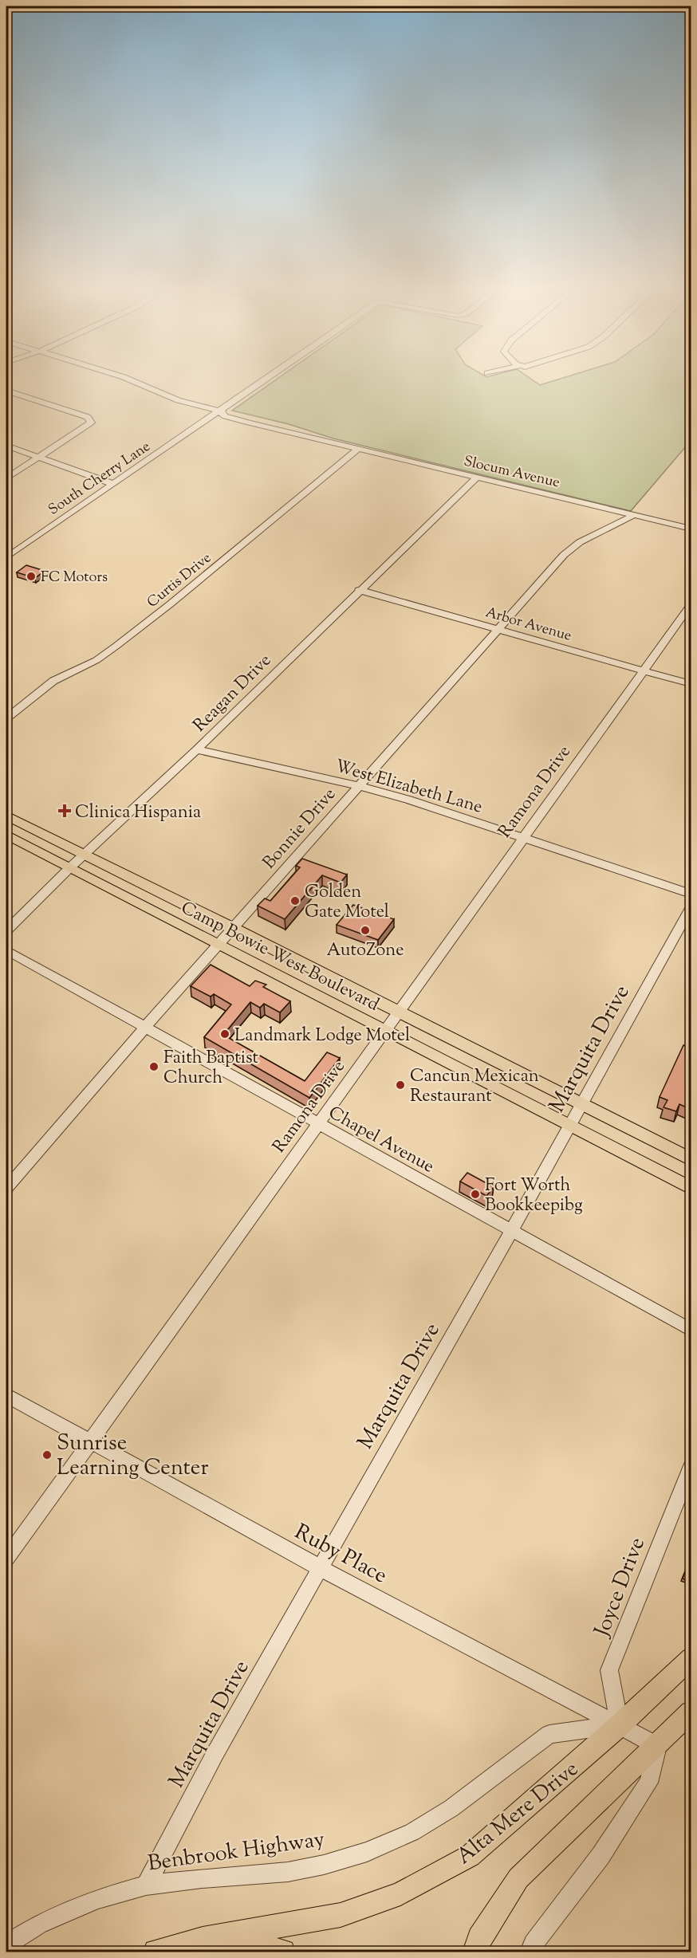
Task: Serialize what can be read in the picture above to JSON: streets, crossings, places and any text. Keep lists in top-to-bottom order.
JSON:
{
  "streets": {
    "main road": ["Camp Bowie West Boulevard", "Alta Mere Drive"],
    "street": [
      "Slocum Avenue",
      "South Cherry Lane",
      "Curtis Drive",
      "Arbor Avenue",
      "Reagan Drive",
      "West Elizabeth Lane",
      "Ramona Drive",
      "Bonnie Drive",
      "Marquita Drive",
      "Chapel Avenue",
      "Ruby Place",
      "Joyce Drive",
      "Benbrook Highway"
    ]
  },
  "crossings": [
    ["Slocum Avenue", "South Cherry Lane"],
    ["Slocum Avenue", "Curtis Drive"],
    ["Slocum Avenue", "Reagan Drive"],
    ["Slocum Avenue", "Bonnie Drive"],
    ["Arbor Avenue", "Reagan Drive"],
    ["Arbor Avenue", "Ramona Drive"],
    ["Arbor Avenue", "Bonnie Drive"],
    ["Reagan Drive", "West Elizabeth Lane"],
    ["Reagan Drive", "Camp Bowie West Boulevard"],
    ["West Elizabeth Lane", "Ramona Drive"],
    ["West Elizabeth Lane", "Bonnie Drive"],
    ["Ramona Drive", "Camp Bowie West Boulevard"],
    ["Ramona Drive", "Chapel Avenue"],
    ["Ramona Drive", "Ruby Place"],
    ["Bonnie Drive", "Camp Bowie West Boulevard"],
    ["Bonnie Drive", "Chapel Avenue"],
    ["Camp Bowie West Boulevard", "Marquita Drive"],
    ["Marquita Drive", "Chapel Avenue"],
    ["Marquita Drive", "Ruby Place"],
    ["Marquita Drive", "Benbrook Highway"],
    ["Ruby Place", "Joyce Drive"],
    ["Ruby Place", "Alta Mere Drive"],
    ["Ruby Place", "Benbrook Highway"],
    ["Joyce Drive", "Alta Mere Drive"],
    ["Joyce Drive", "Benbrook Highway"],
    ["Alta Mere Drive", "Benbrook Highway"]
  ],
  "places": {
    "other": [
      "FC Motors",
      "Golden Gate Motel",
      "AutoZone",
      "Landmark Lodge Motel",
      "Faith Baptist Church",
      "Cancun Mexican Restaurant",
      "Fort Worth Bookkeepibg",
      "Sunrise Learning Center"
    ],
    "health": ["Clinica Hispania"]
  }
}
